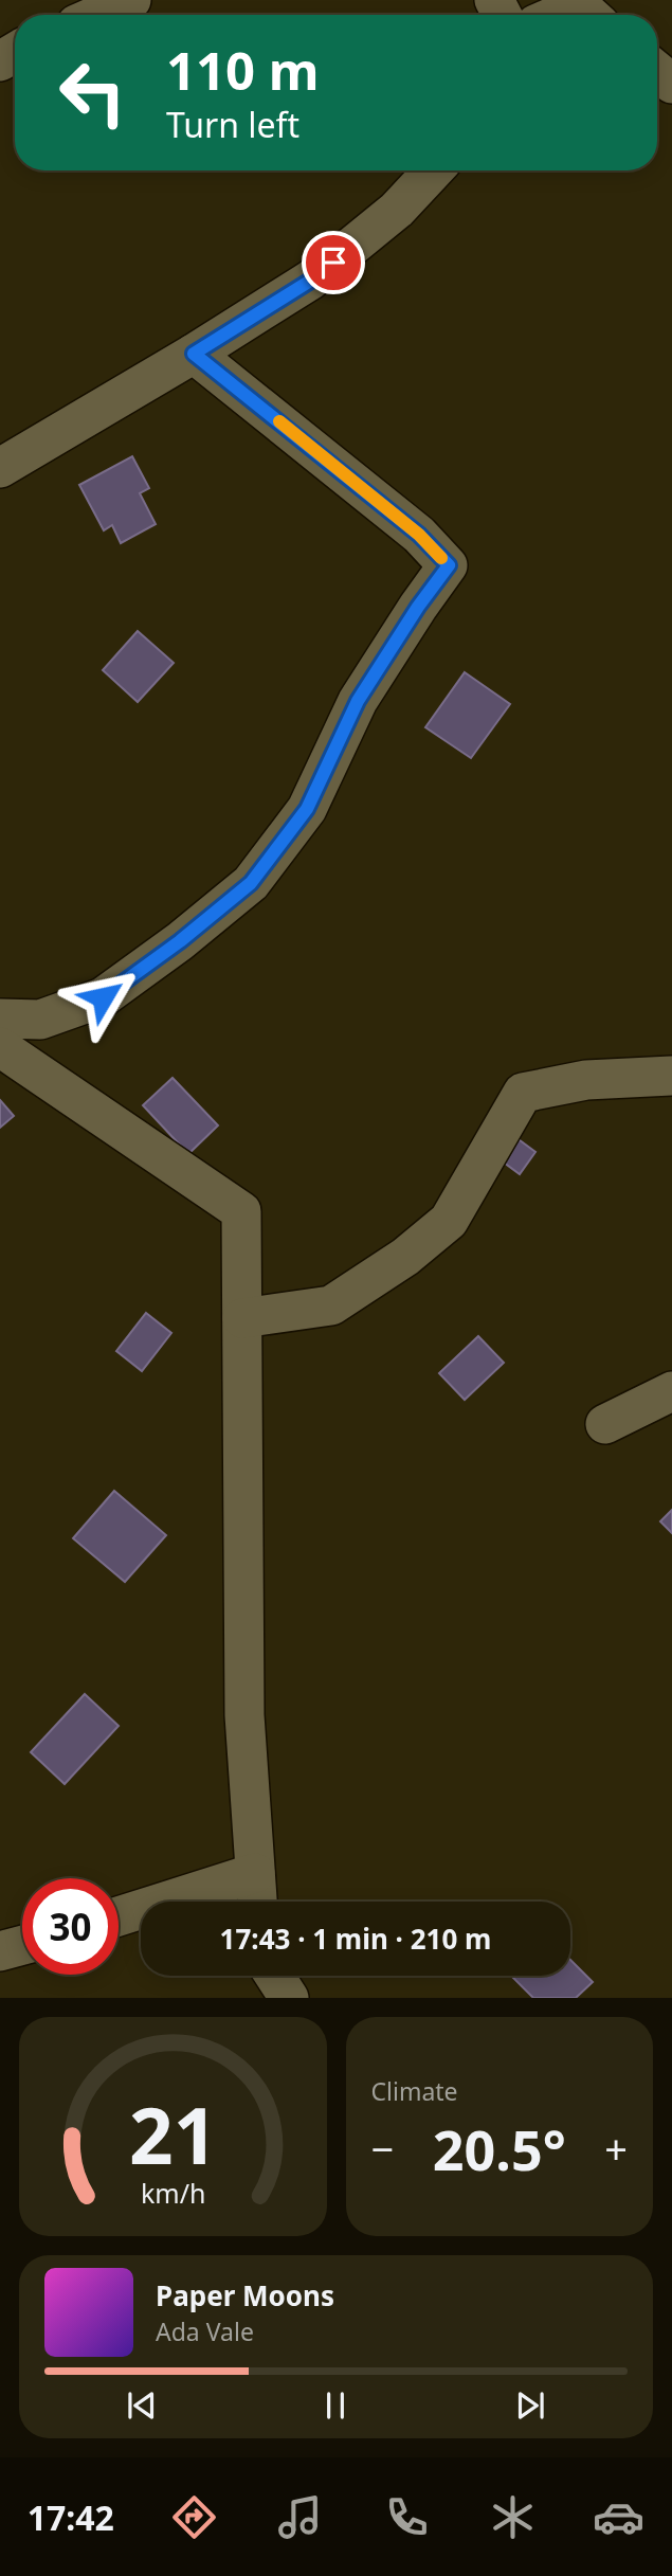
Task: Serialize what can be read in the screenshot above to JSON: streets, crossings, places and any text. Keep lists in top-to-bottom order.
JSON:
{
  "page": {
    "turn": ["110 m", "Turn left"],
    "limit": "30",
    "trip": "17:43 · 1 min · 210 m",
    "tile": "Climate",
    "heat": ["−", "20.5°", "+"],
    "song": ["Paper Moons", "Ada Vale"],
    "tabs": "17:42",
    "gauge": ["21", "km/h"]
  }
}
